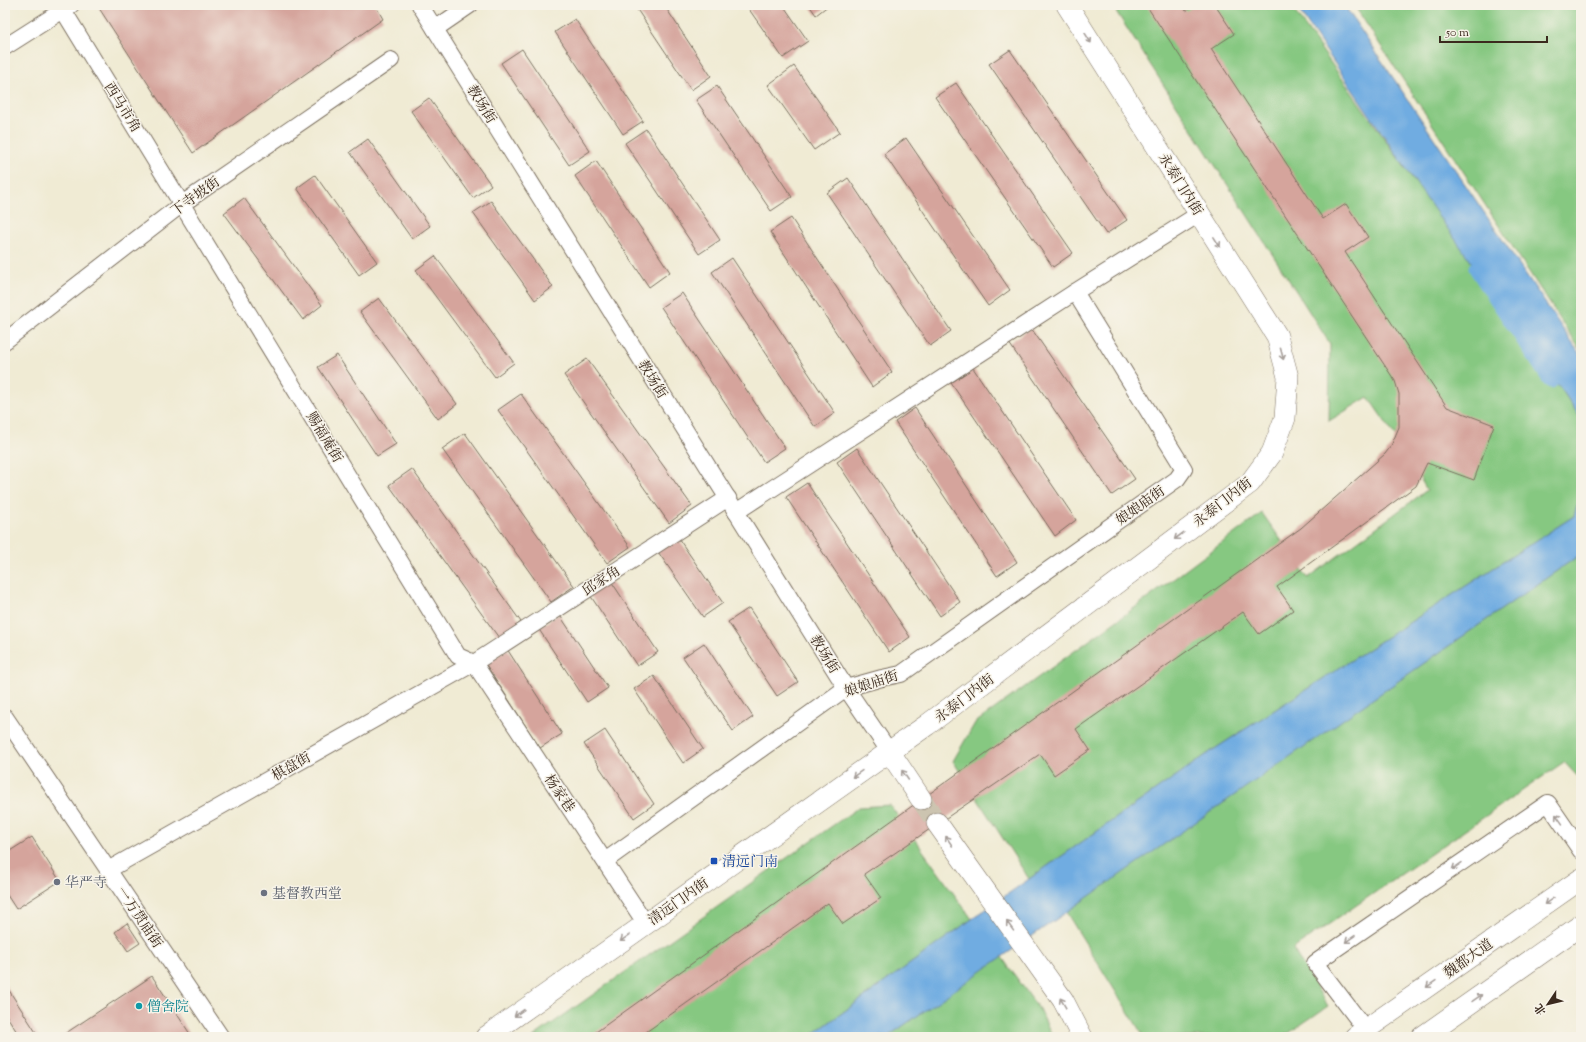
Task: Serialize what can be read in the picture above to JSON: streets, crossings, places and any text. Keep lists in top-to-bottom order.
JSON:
{
  "streets": {
    "main road": ["永泰门内街", "清远门内街", "魏都大道"],
    "street": [
      "教场街",
      "西马市角",
      "下寺坡街",
      "赐福庵街",
      "娘娘庙街",
      "邱家角",
      "棋盘街",
      "杨家巷",
      "一万贯庙街"
    ]
  },
  "crossings": [
    ["教场街", "永泰门内街"],
    ["教场街", "娘娘庙街"],
    ["教场街", "邱家角"],
    ["教场街", "清远门内街"],
    ["西马市角", "下寺坡街"],
    ["西马市角", "赐福庵街"],
    ["永泰门内街", "邱家角"],
    ["永泰门内街", "清远门内街"],
    ["下寺坡街", "赐福庵街"],
    ["赐福庵街", "邱家角"],
    ["赐福庵街", "棋盘街"],
    ["赐福庵街", "杨家巷"],
    ["娘娘庙街", "邱家角"],
    ["娘娘庙街", "杨家巷"],
    ["邱家角", "棋盘街"],
    ["邱家角", "杨家巷"],
    ["棋盘街", "杨家巷"],
    ["棋盘街", "一万贯庙街"],
    ["杨家巷", "清远门内街"]
  ],
  "one_way": ["清远门内街"],
  "places": {
    "transit": ["清远门南"],
    "other": ["华严寺", "基督教西堂", "僧舍院"]
  },
  "scale_bar": "50 m",
  "north": "bottom left"
}
